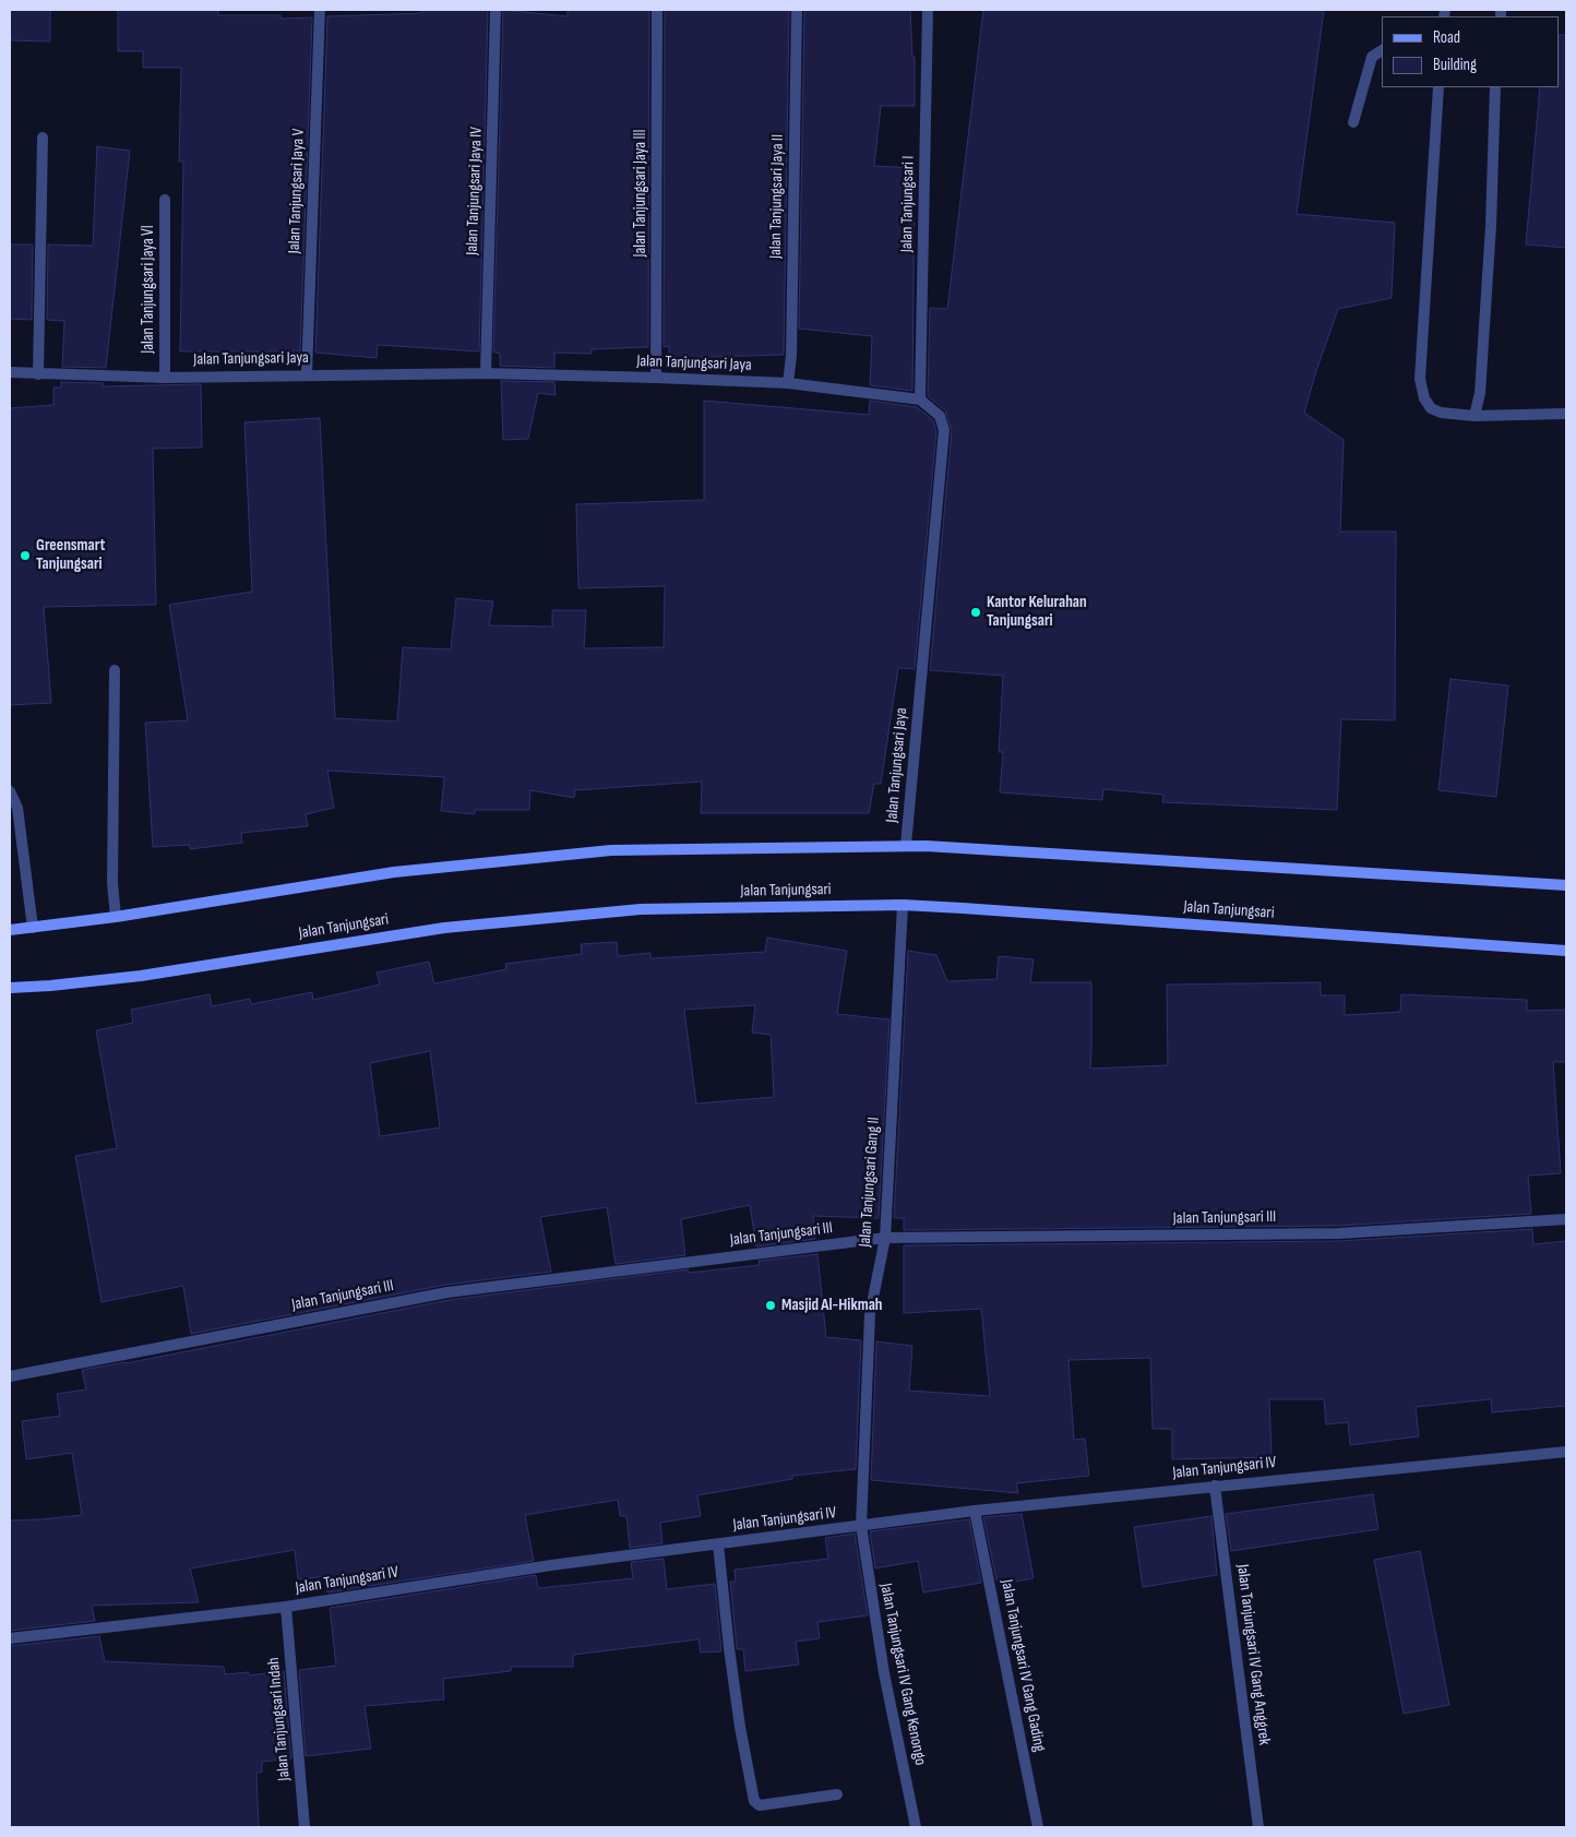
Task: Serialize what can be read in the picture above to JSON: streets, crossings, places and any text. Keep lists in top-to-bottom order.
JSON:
{
  "streets": {
    "main road": ["Jalan Tanjungsari"],
    "street": [
      "Jalan Tanjungsari Jaya V",
      "Jalan Tanjungsari Jaya IV",
      "Jalan Tanjungsari Jaya III",
      "Jalan Tanjungsari Jaya II",
      "Jalan Tanjungsari I",
      "Jalan Tanjungsari Jaya VI",
      "Jalan Tanjungsari Jaya",
      "Jalan Tanjungsari Gang II",
      "Jalan Tanjungsari III",
      "Jalan Tanjungsari IV",
      "Jalan Tanjungsari IV Gang Anggrek",
      "Jalan Tanjungsari IV Gang Gading",
      "Jalan Tanjungsari IV Gang Kenongo",
      "Jalan Tanjungsari Indah"
    ]
  },
  "crossings": [
    ["Jalan Tanjungsari Jaya V", "Jalan Tanjungsari Jaya"],
    ["Jalan Tanjungsari Jaya IV", "Jalan Tanjungsari Jaya"],
    ["Jalan Tanjungsari Jaya III", "Jalan Tanjungsari Jaya"],
    ["Jalan Tanjungsari Jaya II", "Jalan Tanjungsari Jaya"],
    ["Jalan Tanjungsari I", "Jalan Tanjungsari Jaya"],
    ["Jalan Tanjungsari Jaya VI", "Jalan Tanjungsari Jaya"],
    ["Jalan Tanjungsari", "Jalan Tanjungsari Gang II"],
    ["Jalan Tanjungsari Gang II", "Jalan Tanjungsari III"],
    ["Jalan Tanjungsari Gang II", "Jalan Tanjungsari IV"],
    ["Jalan Tanjungsari Gang II", "Jalan Tanjungsari IV Gang Kenongo"],
    ["Jalan Tanjungsari IV", "Jalan Tanjungsari IV Gang Anggrek"],
    ["Jalan Tanjungsari IV", "Jalan Tanjungsari IV Gang Gading"],
    ["Jalan Tanjungsari IV", "Jalan Tanjungsari IV Gang Kenongo"],
    ["Jalan Tanjungsari IV", "Jalan Tanjungsari Indah"]
  ],
  "places": ["Greensmart Tanjungsari", "Kantor Kelurahan Tanjungsari", "Masjid Al-Hikmah"],
  "legend": ["Road", "Building"]
}
